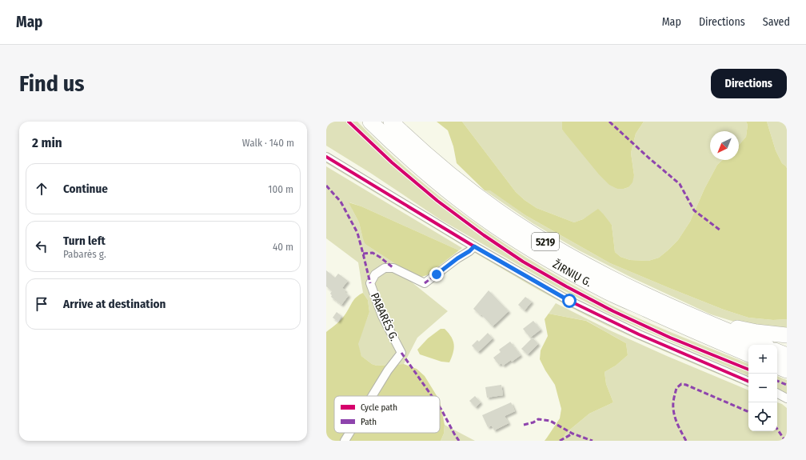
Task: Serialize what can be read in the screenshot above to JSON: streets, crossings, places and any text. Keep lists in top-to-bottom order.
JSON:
{
  "streets": {
    "highway": ["5219", "ŽIRNIŲ G."],
    "street": ["PABARĖS G."]
  },
  "crossings": [
    ["5219", "ŽIRNIŲ G."]
  ],
  "legend": ["Cycle path", "Path"],
  "north": "bottom left",
  "page": {
    "header": "Map",
    "nav": ["Map", "Directions", "Saved"],
    "buttons": "Directions",
    "title": "Find us",
    "heading": ["2 min", "Walk · 140 m"],
    "list": [
      ["Continue", "100 m"],
      ["Turn left", "Pabarės g.", "40 m"],
      "Arrive at destination"
    ],
    "map_buttons": ["+", "−"]
  }
}
